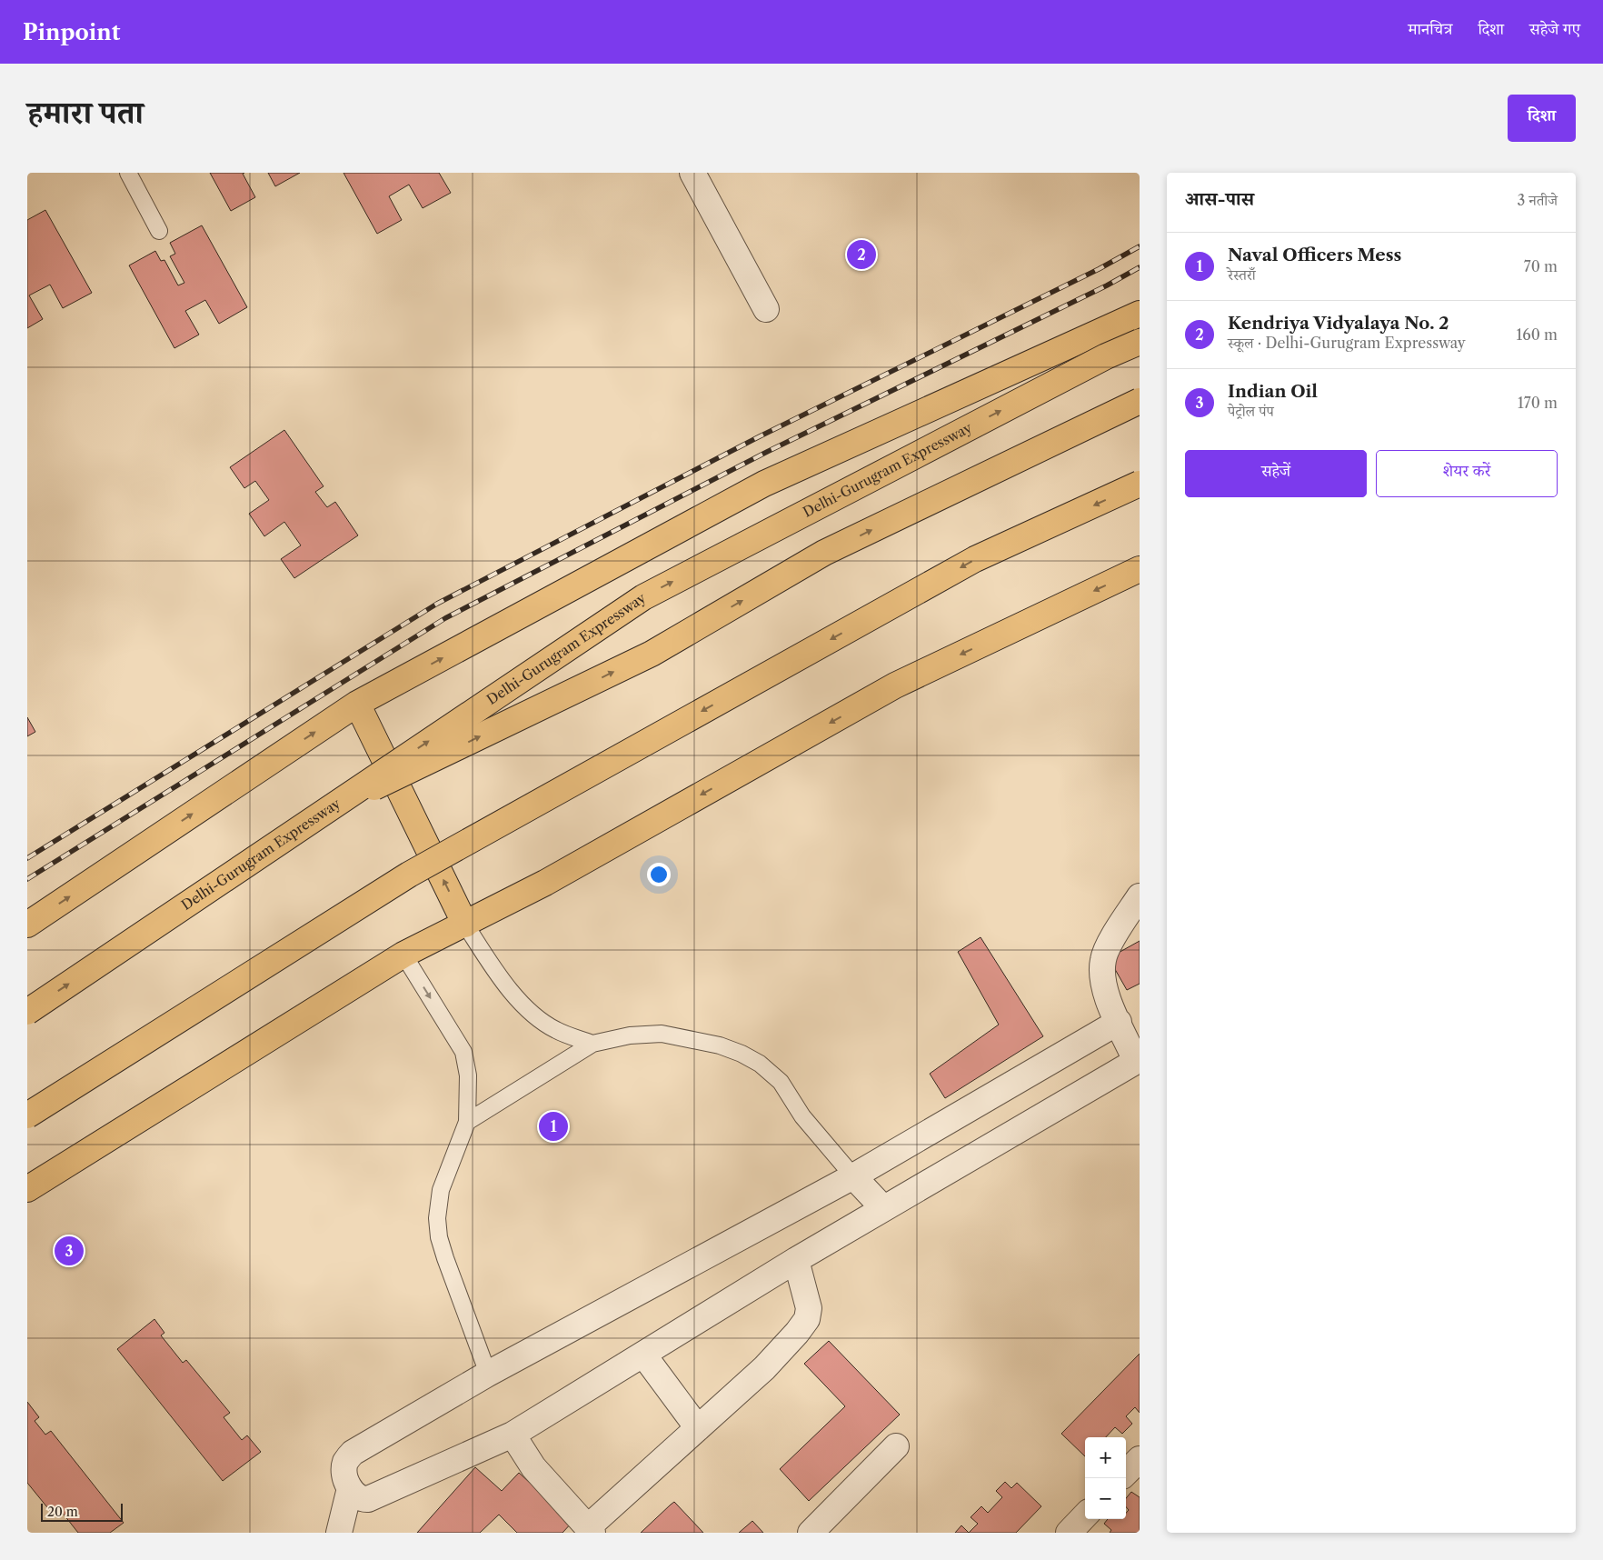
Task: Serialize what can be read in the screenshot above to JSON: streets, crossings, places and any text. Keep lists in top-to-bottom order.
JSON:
{
  "streets": {
    "main road": ["Delhi-Gurugram Expressway"]
  },
  "scale_bar": "20 m",
  "page": {
    "header": "Pinpoint",
    "nav": ["मानचित्र", "दिशा", "सहेजे गए"],
    "title": "हमारा पता",
    "buttons": [
      "दिशा",
      ["सहेजें", "शेयर करें"]
    ],
    "heading": ["आस-पास", "3 नतीजे"],
    "list": [
      {
        "mark": "1",
        "name": "Naval Officers Mess",
        "note": "रेस्तराँ",
        "value": "70 m"
      },
      {
        "mark": "2",
        "name": "Kendriya Vidyalaya No. 2",
        "note": "स्कूल · Delhi-Gurugram Expressway",
        "value": "160 m"
      },
      {
        "mark": "3",
        "name": "Indian Oil",
        "note": "पेट्रोल पंप",
        "value": "170 m"
      }
    ],
    "pins": ["2", "1", "3"],
    "map_buttons": ["+", "−"],
    "scale": "20 m"
  }
}
